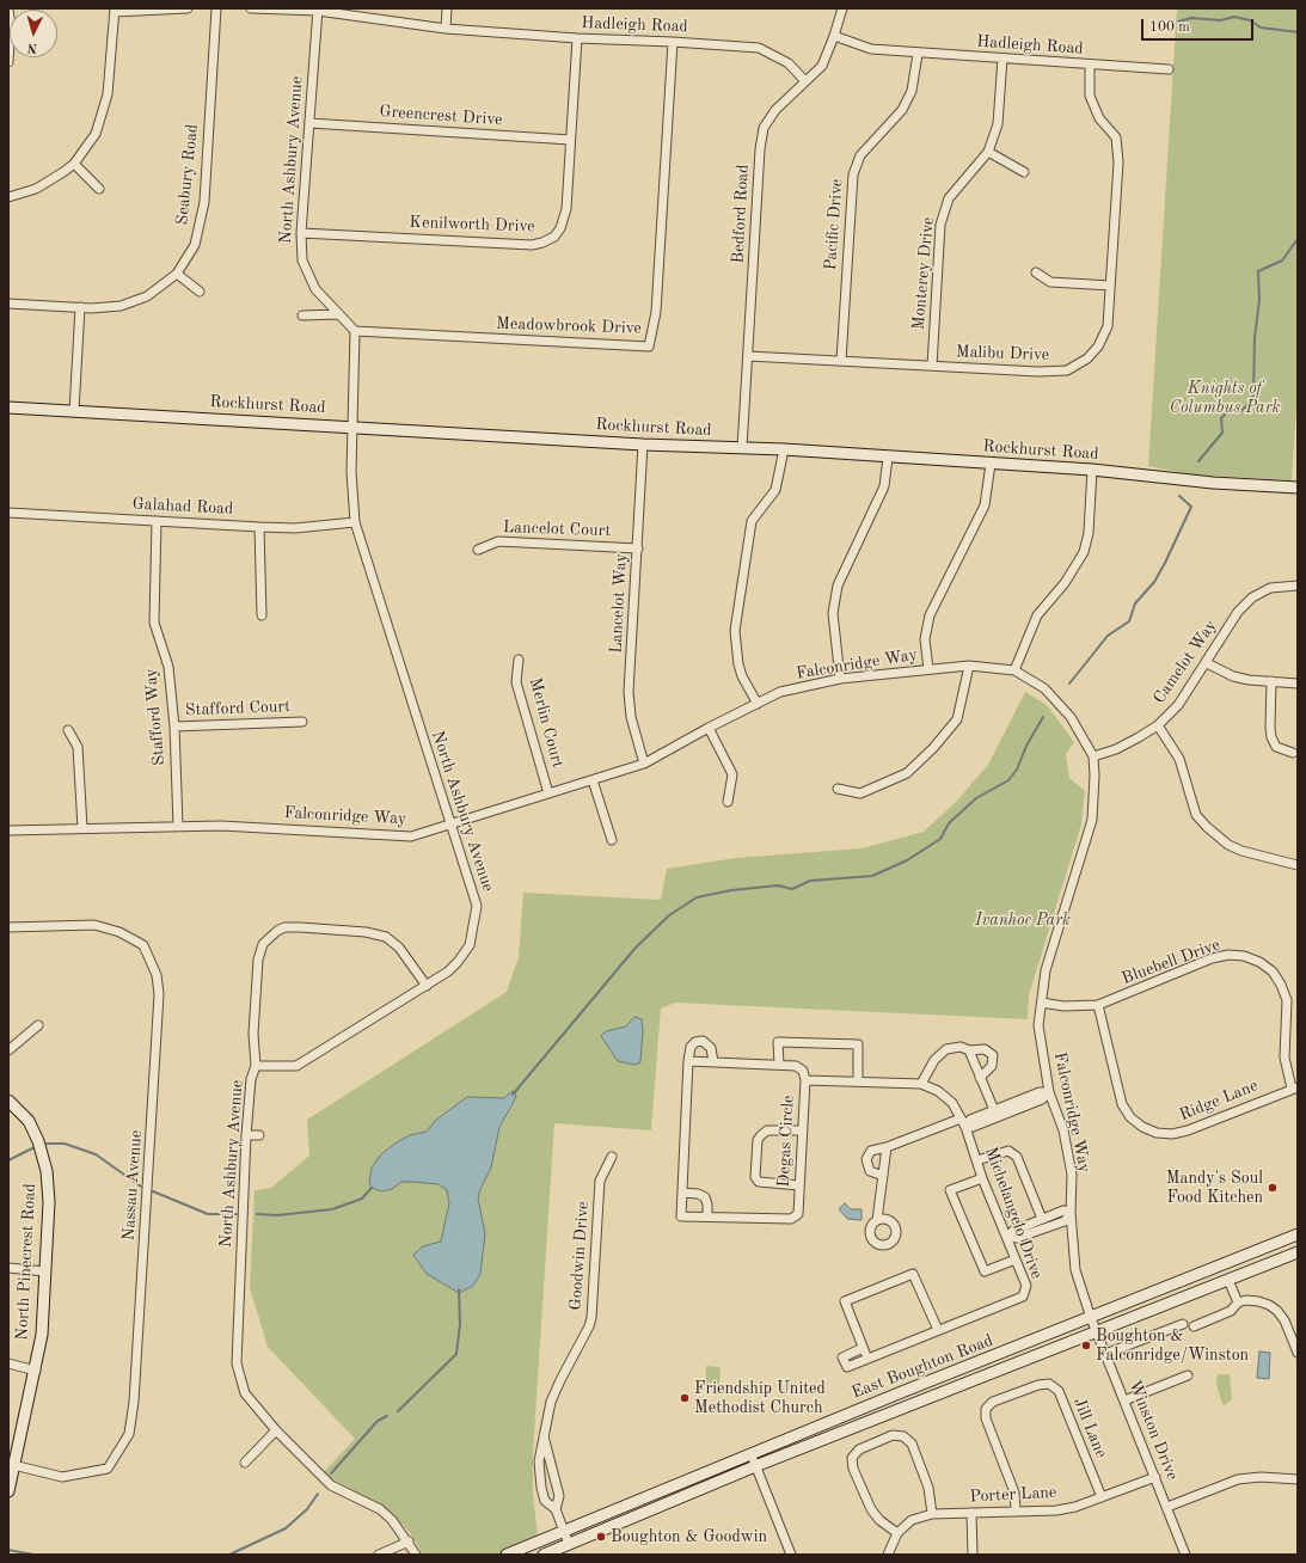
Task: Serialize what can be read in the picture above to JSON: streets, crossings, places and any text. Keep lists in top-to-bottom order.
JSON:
{
  "streets": {
    "street": [
      "Hadleigh Road",
      "Greencrest Drive",
      "North Ashbury Avenue",
      "Seabury Road",
      "Bedford Road",
      "Kenilworth Drive",
      "Pacific Drive",
      "Monterey Drive",
      "Meadowbrook Drive",
      "Malibu Drive",
      "Rockhurst Road",
      "Galahad Road",
      "Lancelot Court",
      "Lancelot Way",
      "Camelot Way",
      "Falconridge Way",
      "Stafford Court",
      "Stafford Way",
      "Merlin Court",
      "Bluebell Drive",
      "Ridge Lane",
      "Degas Circle",
      "Nassau Avenue",
      "Michelangelo Drive",
      "Goodwin Drive",
      "North Pinecrest Road",
      "East Boughton Road",
      "Jill Lane",
      "Winston Drive",
      "Porter Lane"
    ]
  },
  "crossings": [
    ["Hadleigh Road", "North Ashbury Avenue"],
    ["Hadleigh Road", "Bedford Road"],
    ["Hadleigh Road", "Kenilworth Drive"],
    ["Hadleigh Road", "Pacific Drive"],
    ["Hadleigh Road", "Monterey Drive"],
    ["Hadleigh Road", "Meadowbrook Drive"],
    ["Hadleigh Road", "Malibu Drive"],
    ["Greencrest Drive", "North Ashbury Avenue"],
    ["Greencrest Drive", "Kenilworth Drive"],
    ["North Ashbury Avenue", "Kenilworth Drive"],
    ["North Ashbury Avenue", "Meadowbrook Drive"],
    ["North Ashbury Avenue", "Rockhurst Road"],
    ["North Ashbury Avenue", "Galahad Road"],
    ["North Ashbury Avenue", "Falconridge Way"],
    ["Bedford Road", "Malibu Drive"],
    ["Bedford Road", "Rockhurst Road"],
    ["Pacific Drive", "Malibu Drive"],
    ["Monterey Drive", "Malibu Drive"],
    ["Rockhurst Road", "Lancelot Way"],
    ["Galahad Road", "Stafford Way"],
    ["Lancelot Court", "Lancelot Way"],
    ["Lancelot Way", "Falconridge Way"],
    ["Camelot Way", "Falconridge Way"],
    ["Falconridge Way", "Stafford Way"],
    ["Falconridge Way", "Merlin Court"],
    ["Falconridge Way", "Bluebell Drive"],
    ["Falconridge Way", "East Boughton Road"],
    ["Falconridge Way", "Winston Drive"],
    ["Stafford Court", "Stafford Way"],
    ["Bluebell Drive", "Ridge Lane"],
    ["Degas Circle", "Michelangelo Drive"],
    ["Nassau Avenue", "North Pinecrest Road"],
    ["Goodwin Drive", "East Boughton Road"],
    ["East Boughton Road", "Winston Drive"],
    ["Jill Lane", "Porter Lane"],
    ["Winston Drive", "Porter Lane"]
  ],
  "parks": ["Knights of Columbus Park", "Ivanhoe Park"],
  "places": [
    "Mandy's Soul Food Kitchen",
    "Boughton & Falconridge/Winston",
    "Friendship United Methodist Church",
    "Boughton & Goodwin"
  ],
  "scale_bar": "100 m",
  "north": "bottom"
}
